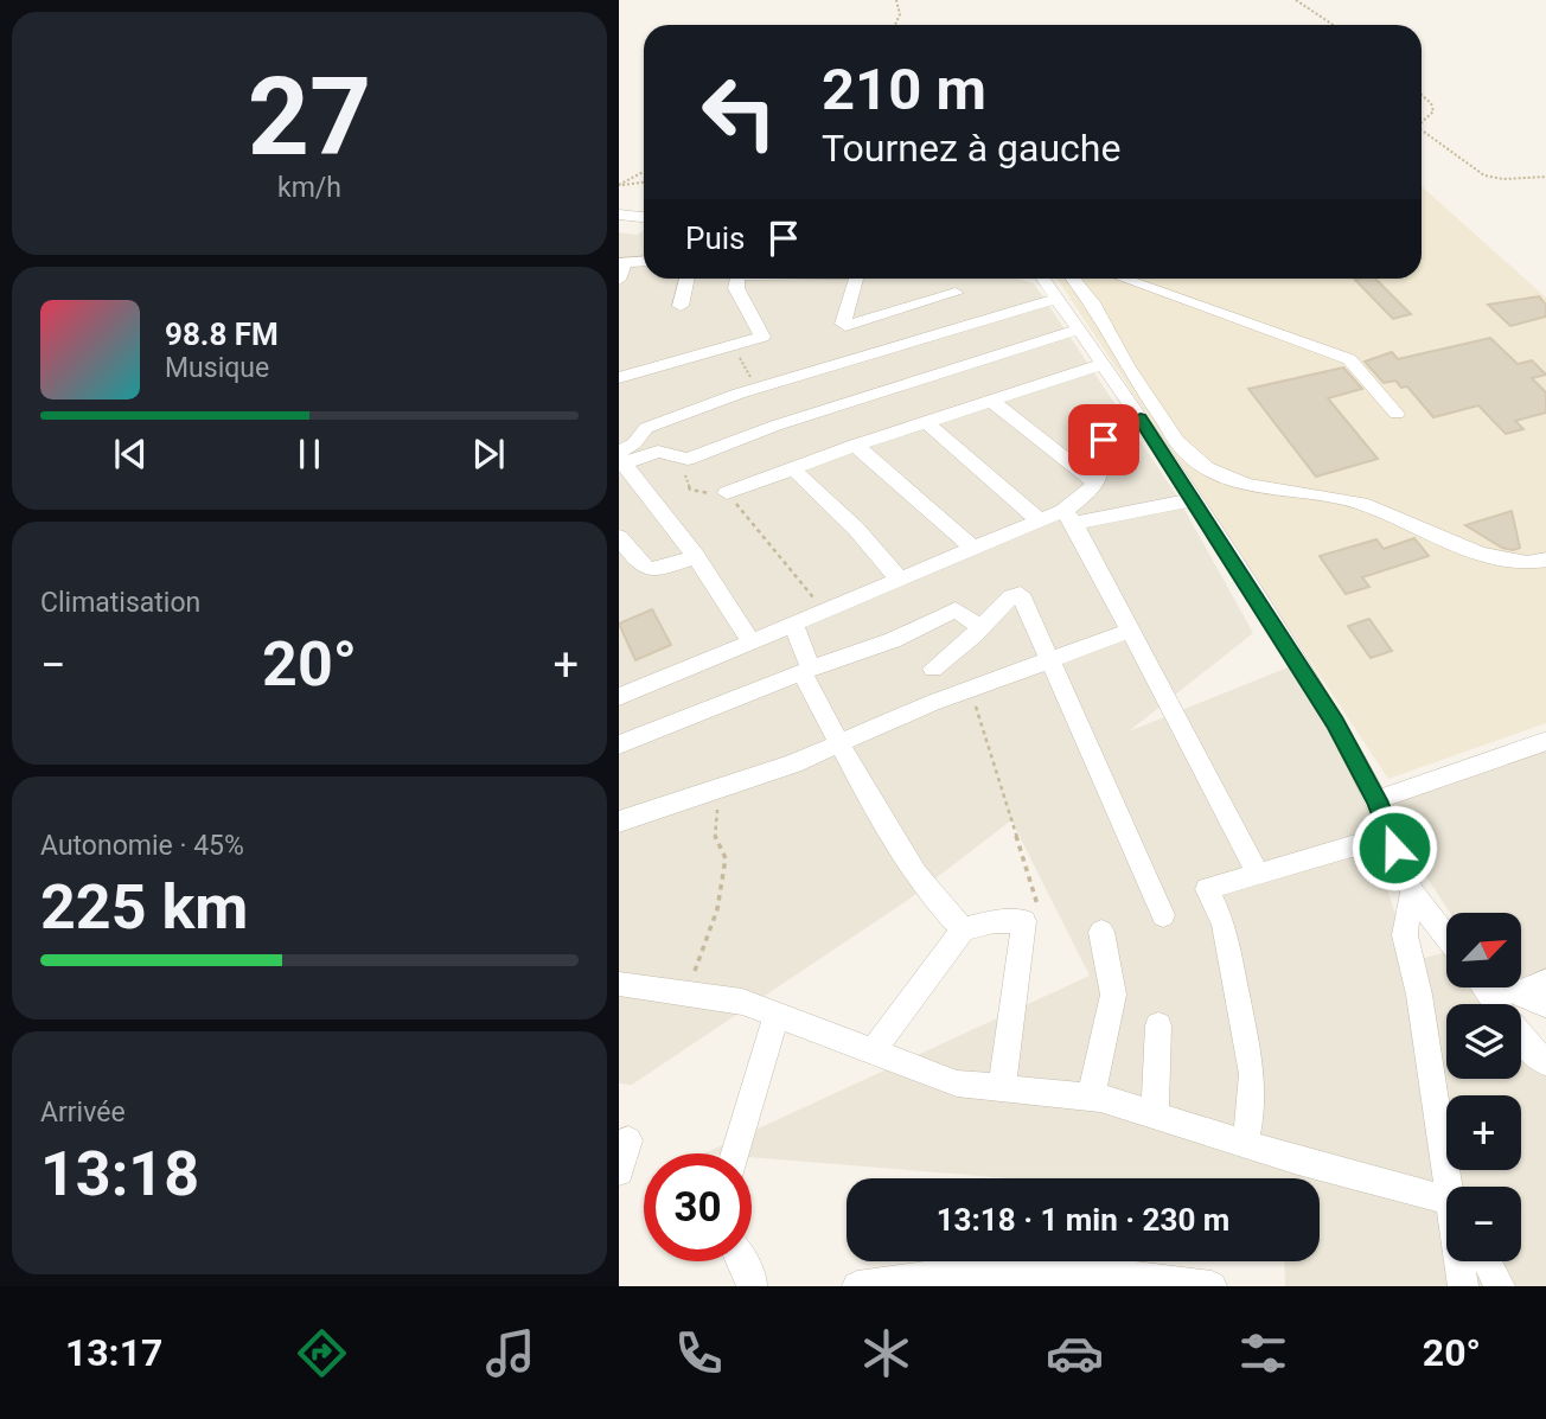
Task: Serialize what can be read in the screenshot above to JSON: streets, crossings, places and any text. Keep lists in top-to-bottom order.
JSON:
{
  "north": "top right",
  "page": {
    "tile": [
      ["27", "km/h"],
      "Climatisation",
      ["Autonomie · 45%", "225 km"],
      ["Arrivée", "13:18"]
    ],
    "turn": ["210 m", "Tournez à gauche"],
    "then": "Puis",
    "song": ["98.8 FM", "Musique"],
    "heat": ["−", "20°", "+"],
    "map_buttons": ["+", "−"],
    "limit": "30",
    "trip": "13:18 · 1 min · 230 m",
    "tabs": ["13:17", "20°"]
  }
}
